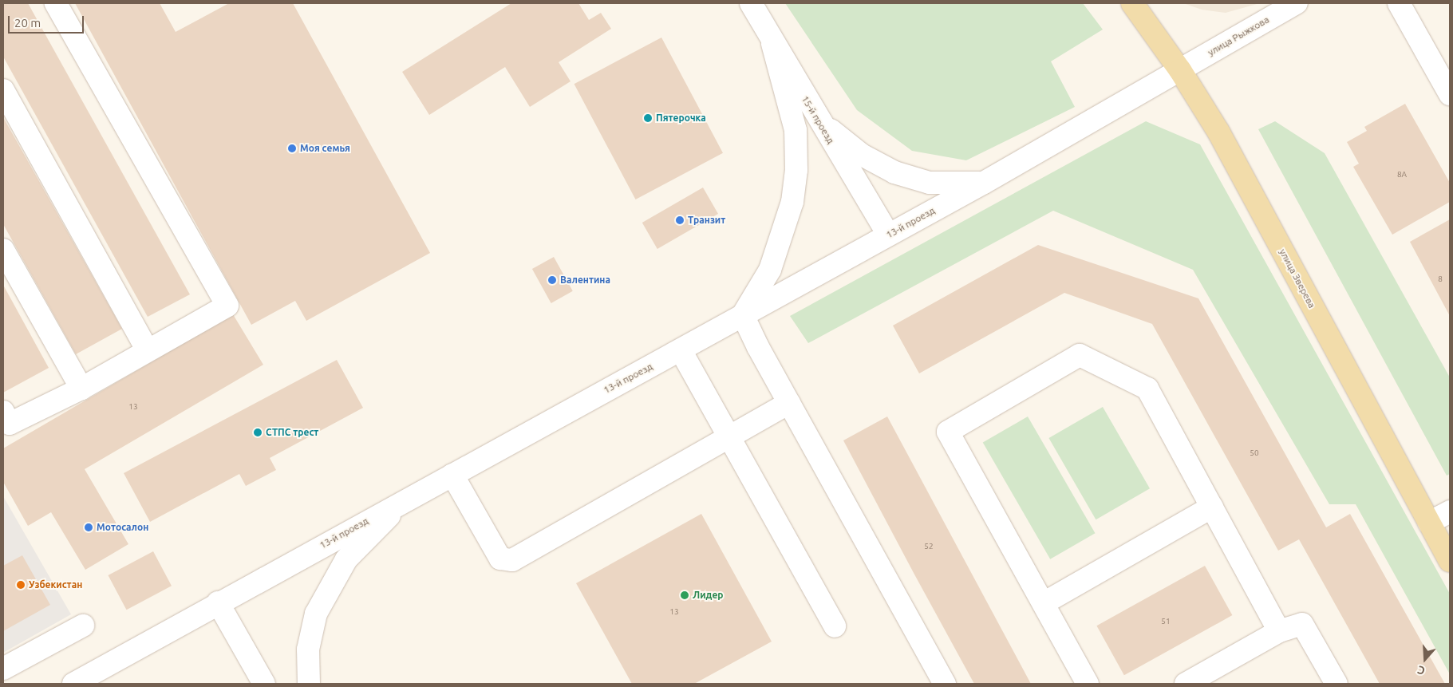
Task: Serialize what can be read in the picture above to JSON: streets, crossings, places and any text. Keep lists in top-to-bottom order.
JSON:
{
  "streets": {
    "main road": ["улица Зверева"],
    "street": ["улица Рыжкова", "15-й проезд", "13-й проезд"]
  },
  "crossings": [
    ["улица Рыжкова", "13-й проезд"],
    ["улица Рыжкова", "улица Зверева"],
    ["15-й проезд", "13-й проезд"],
    ["13-й проезд", "улица Зверева"]
  ],
  "places": [
    "Пятерочка",
    "Моя семья",
    "Транзит",
    "Валентина",
    "СТПС трест",
    "Мотосалон",
    "Узбекистан",
    "Лидер"
  ],
  "house_numbers": [
    "8А",
    "8",
    "13",
    "50",
    "52",
    "13",
    "51"
  ],
  "scale_bar": "20 m",
  "north": "bottom"
}
